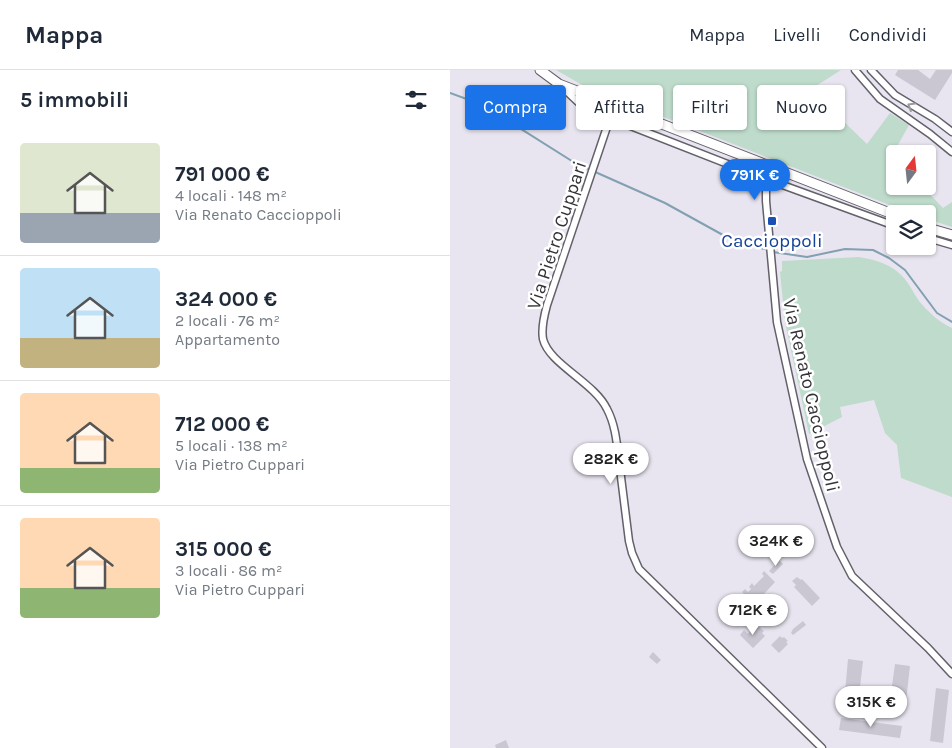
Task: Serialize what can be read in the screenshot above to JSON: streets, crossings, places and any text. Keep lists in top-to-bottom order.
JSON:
{
  "streets": {
    "street": ["Via Pietro Cuppari", "Via Renato Caccioppoli"]
  },
  "places": {
    "transit": ["Caccioppoli"]
  },
  "north": "top",
  "page": {
    "header": "Mappa",
    "nav": ["Mappa", "Livelli", "Condividi"],
    "heading": "5 immobili",
    "chip": [
      "Compra",
      "Affitta",
      "Filtri",
      "Nuovo"
    ],
    "list": [
      {
        "name": "791 000 €",
        "note": "4 locali · 148 m² · Via Renato Caccioppoli"
      },
      {
        "name": "324 000 €",
        "note": "2 locali · 76 m² · Appartamento"
      },
      {
        "name": "712 000 €",
        "note": "5 locali · 138 m² · Via Pietro Cuppari"
      },
      {
        "name": "315 000 €",
        "note": "3 locali · 86 m² · Via Pietro Cuppari"
      }
    ],
    "price": [
      "791K €",
      "282K €",
      "324K €",
      "712K €",
      "315K €"
    ]
  }
}
